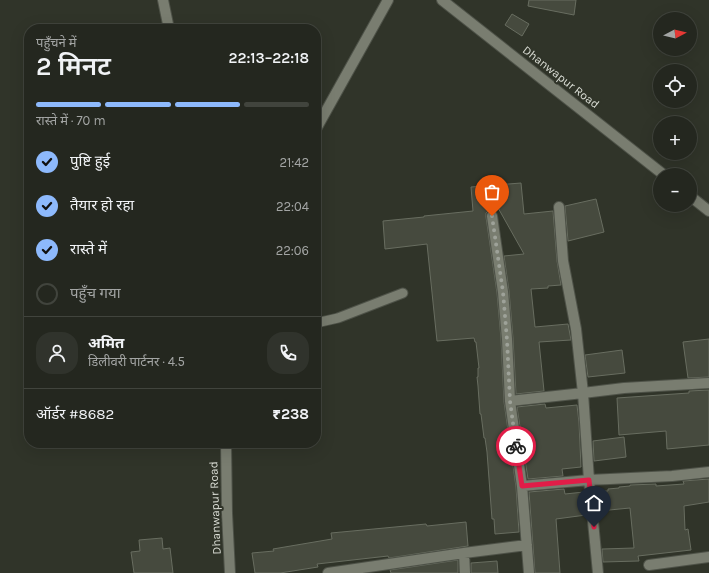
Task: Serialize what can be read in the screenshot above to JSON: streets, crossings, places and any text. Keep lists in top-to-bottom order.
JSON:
{
  "streets": {
    "street": ["Dhanwapur Road"]
  },
  "north": "right",
  "page": {
    "map_buttons": ["+", "−"],
    "heading": ["2 मिनट", "पहुँचने में", "22:13–22:18"],
    "panel": [
      "अमित",
      "डिलीवरी पार्टनर · 4.5",
      "ऑर्डर #8682",
      "₹238"
    ],
    "bar": "रास्ते में · 70 m",
    "list": [
      ["पुष्टि हुई", "21:42"],
      ["तैयार हो रहा", "22:04"],
      ["रास्ते में", "22:06"],
      "पहुँच गया"
    ]
  }
}
